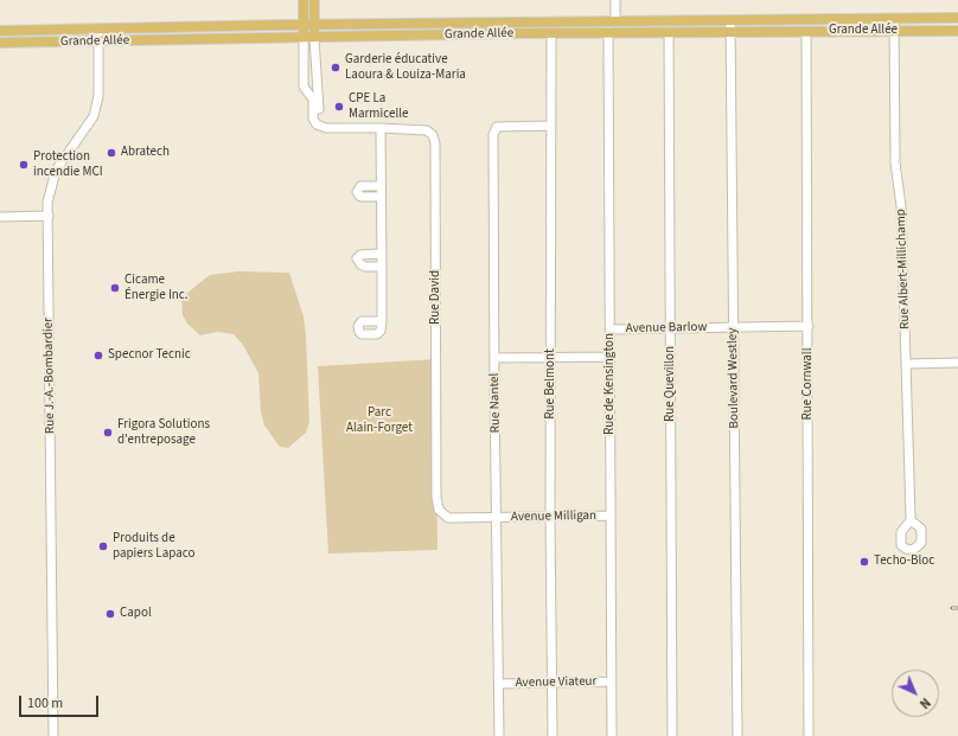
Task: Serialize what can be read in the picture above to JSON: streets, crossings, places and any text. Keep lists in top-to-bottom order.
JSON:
{
  "streets": {
    "main road": ["Grande Allée"],
    "street": [
      "Rue Albert-Millichamp",
      "Rue David",
      "Avenue Barlow",
      "Rue J.-A.-Bombardier",
      "Boulevard Westley",
      "Rue Belmont",
      "Rue de Kensington",
      "Rue Quevillon",
      "Rue Cornwall",
      "Rue Nantel",
      "Avenue Milligan",
      "Avenue Viateur"
    ]
  },
  "crossings": [
    ["Grande Allée", "Rue Albert-Millichamp"],
    ["Grande Allée", "Rue J.-A.-Bombardier"],
    ["Grande Allée", "Boulevard Westley"],
    ["Grande Allée", "Rue Belmont"],
    ["Grande Allée", "Rue de Kensington"],
    ["Grande Allée", "Rue Quevillon"],
    ["Grande Allée", "Rue Cornwall"],
    ["Rue David", "Rue Nantel"],
    ["Rue David", "Avenue Milligan"],
    ["Avenue Barlow", "Boulevard Westley"],
    ["Avenue Barlow", "Rue de Kensington"],
    ["Avenue Barlow", "Rue Quevillon"],
    ["Avenue Barlow", "Rue Cornwall"],
    ["Rue Belmont", "Rue Nantel"],
    ["Rue Belmont", "Avenue Milligan"],
    ["Rue Belmont", "Avenue Viateur"],
    ["Rue de Kensington", "Avenue Milligan"],
    ["Rue de Kensington", "Avenue Viateur"],
    ["Rue Nantel", "Avenue Milligan"],
    ["Rue Nantel", "Avenue Viateur"]
  ],
  "parks": ["Parc Alain-Forget"],
  "places": [
    "Garderie éducative Laoura & Louiza-Maria",
    "CPE La Marmicelle",
    "Abratech",
    "Protection incendie MCI",
    "Cicame Énergie Inc.",
    "Specnor Tecnic",
    "Frigora Solutions d'entreposage",
    "Produits de papiers Lapaco",
    "Techo-Bloc",
    "Capol"
  ],
  "scale_bar": "100 m",
  "north": "bottom right"
}
